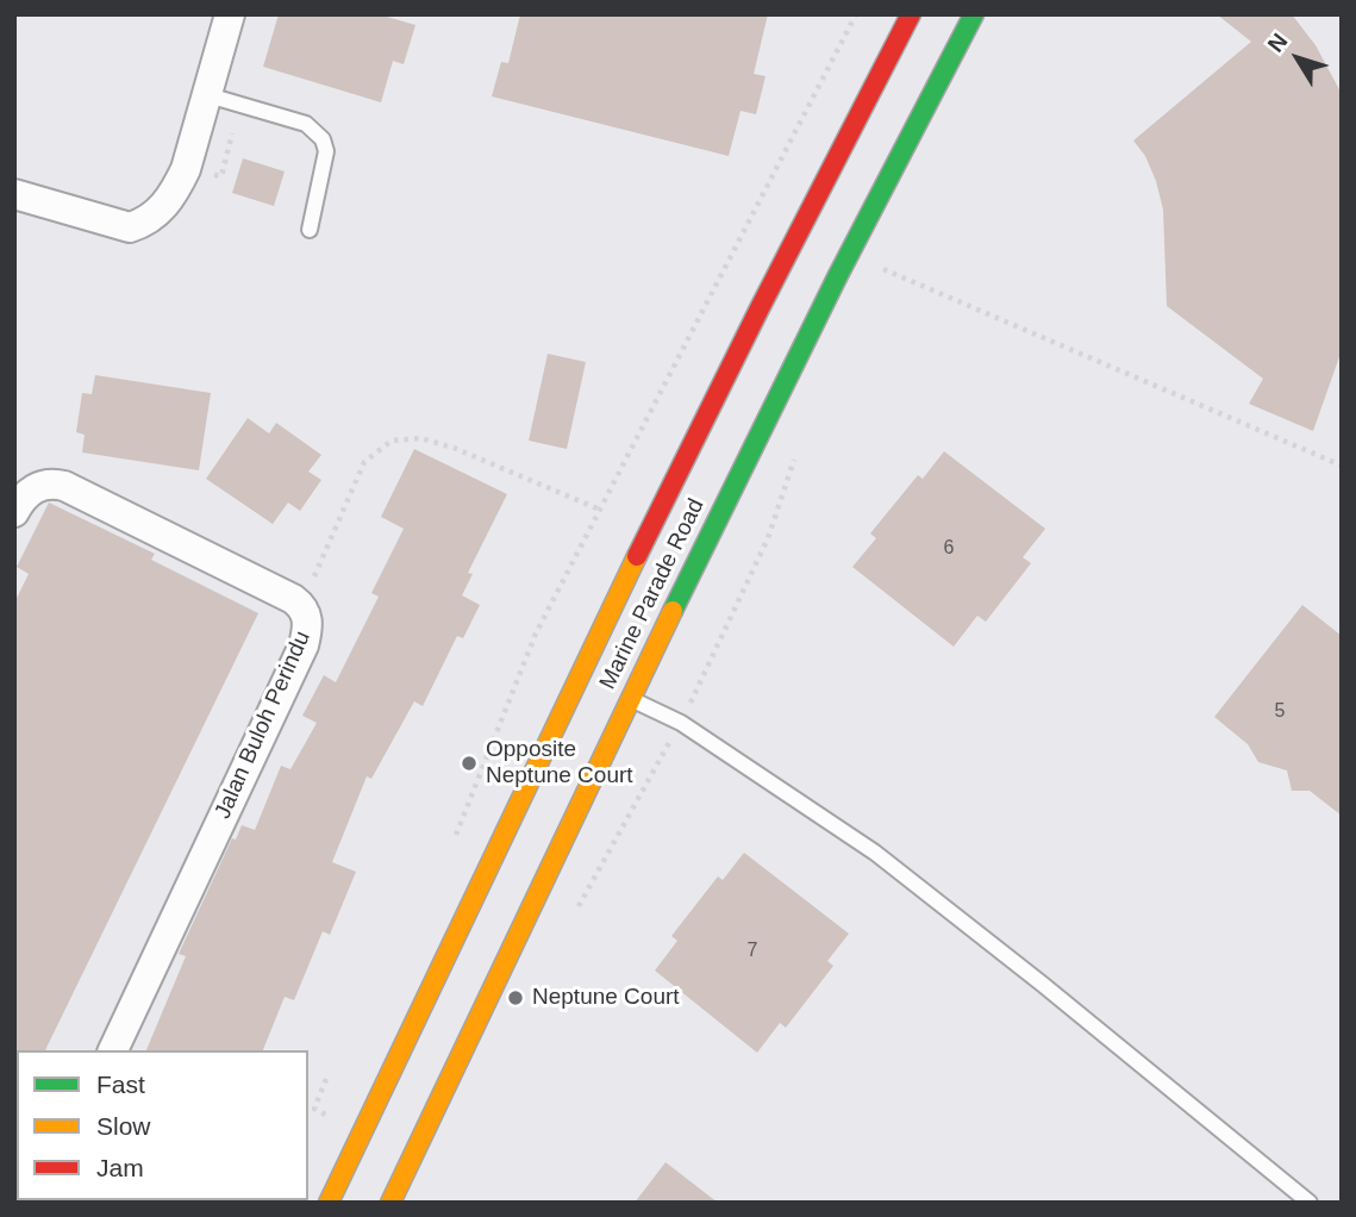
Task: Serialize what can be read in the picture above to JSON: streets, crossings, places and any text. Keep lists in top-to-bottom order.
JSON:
{
  "streets": {
    "main road": ["Marine Parade Road"],
    "street": ["Jalan Buloh Perindu"]
  },
  "places": ["Opposite Neptune Court", "Neptune Court"],
  "house_numbers": ["6", "5", "7"],
  "legend": ["Fast", "Slow", "Jam"],
  "north": "top left"
}
